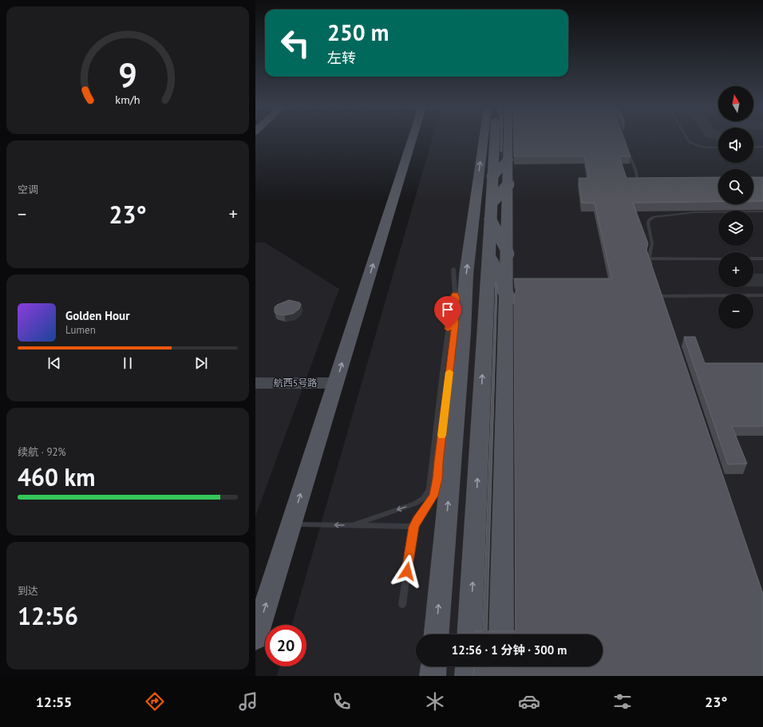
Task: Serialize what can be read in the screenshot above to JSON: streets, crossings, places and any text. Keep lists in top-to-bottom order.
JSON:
{
  "streets": {
    "street": ["航西5号路"]
  },
  "north": "top",
  "page": {
    "turn": ["250 m", "左转"],
    "map_buttons": ["+", "−"],
    "tile": [
      "空调",
      ["续航 · 92%", "460 km"],
      ["到达", "12:56"]
    ],
    "heat": ["−", "23°", "+"],
    "song": ["Golden Hour", "Lumen"],
    "limit": "20",
    "trip": "12:56 · 1 分钟 · 300 m",
    "tabs": ["12:55", "23°"],
    "gauge": ["9", "km/h"]
  }
}
